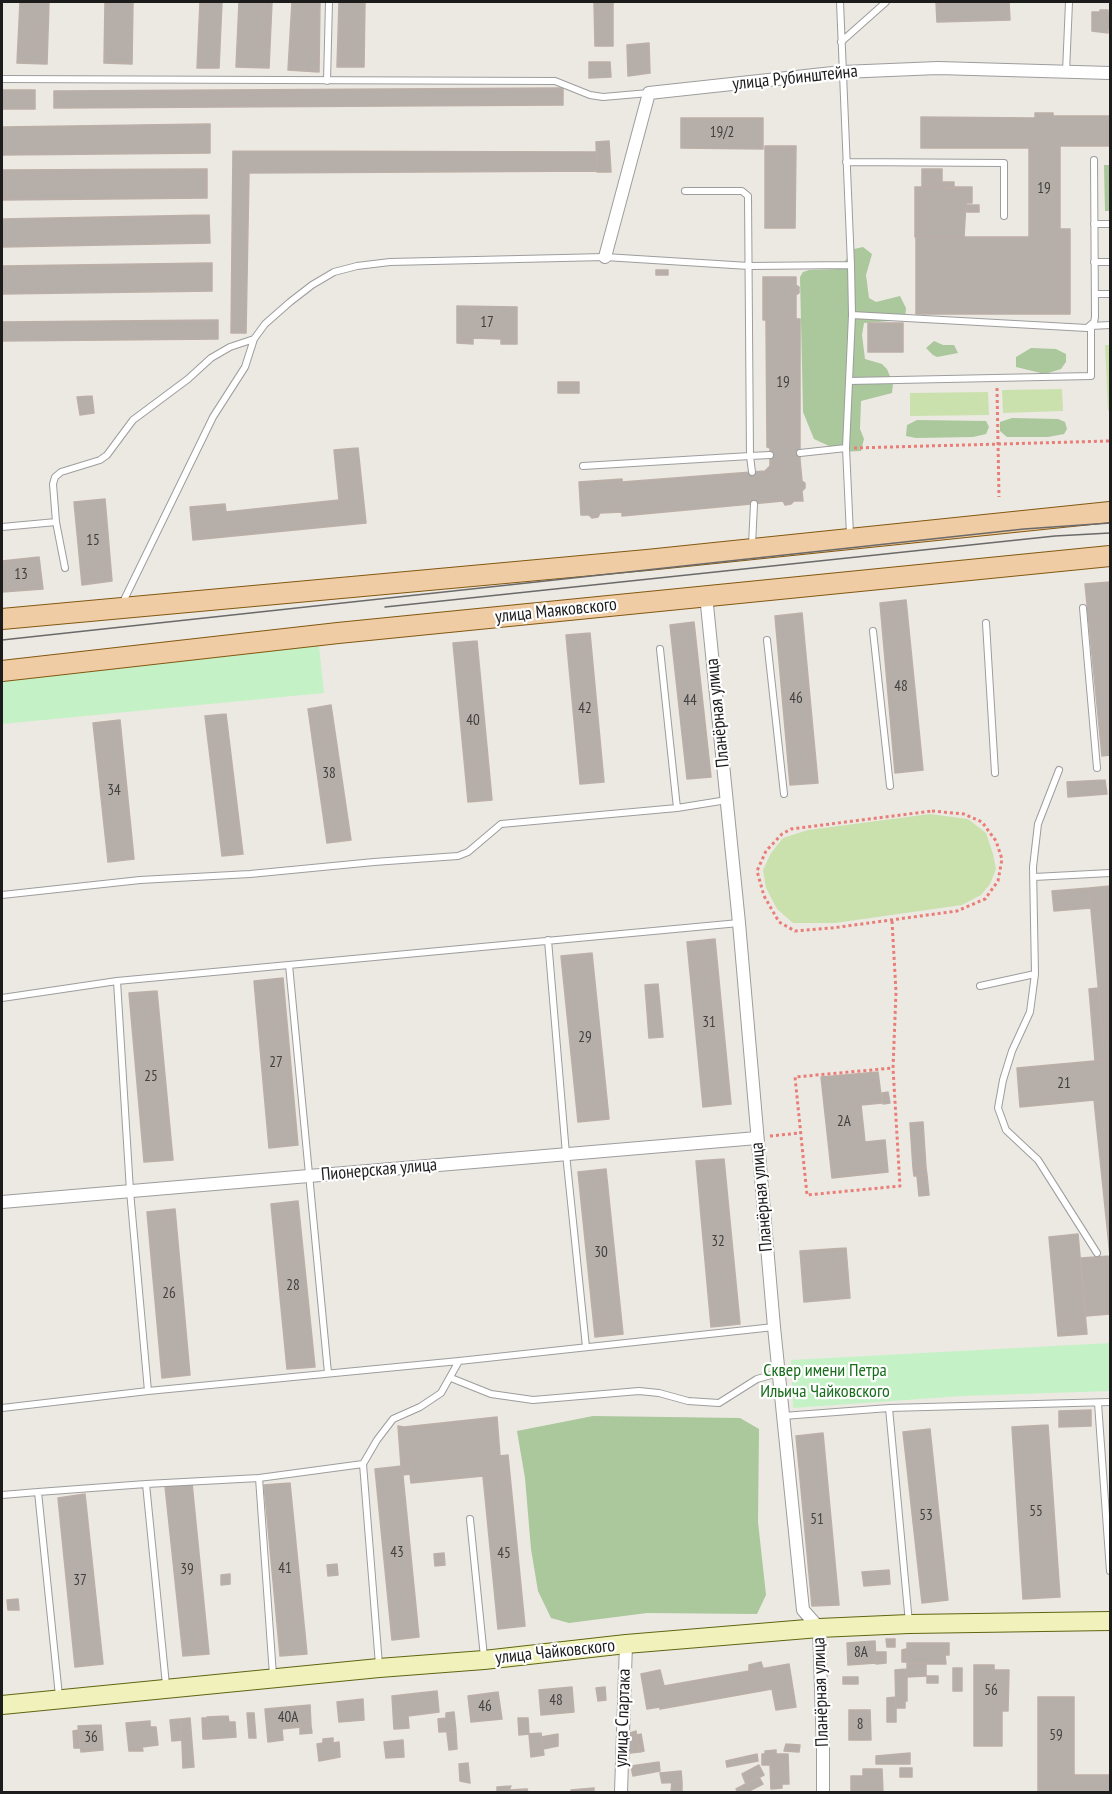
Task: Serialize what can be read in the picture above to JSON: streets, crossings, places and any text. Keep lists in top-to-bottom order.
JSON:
{
  "streets": {
    "main road": ["улица Маяковского", "улица Чайковского"],
    "street": [
      "улица Рубинштейна",
      "Планёрная улица",
      "Пионерская улица",
      "улица Спартака"
    ]
  },
  "crossings": [
    ["улица Маяковского", "Планёрная улица"],
    ["Планёрная улица", "Пионерская улица"],
    ["Планёрная улица", "улица Чайковского"],
    ["улица Чайковского", "улица Спартака"]
  ],
  "parks": ["Сквер имени Петра Ильича Чайковского"],
  "house_numbers": [
    "19/2",
    "19",
    "17",
    "19",
    "15",
    "13",
    "48",
    "46",
    "44",
    "42",
    "40",
    "38",
    "34",
    "31",
    "29",
    "27",
    "25",
    "21",
    "2А",
    "32",
    "30",
    "28",
    "26",
    "55",
    "53",
    "51",
    "43",
    "45",
    "41",
    "39",
    "37",
    "8А",
    "56",
    "48",
    "46",
    "40А",
    "8",
    "59",
    "36"
  ]
}
